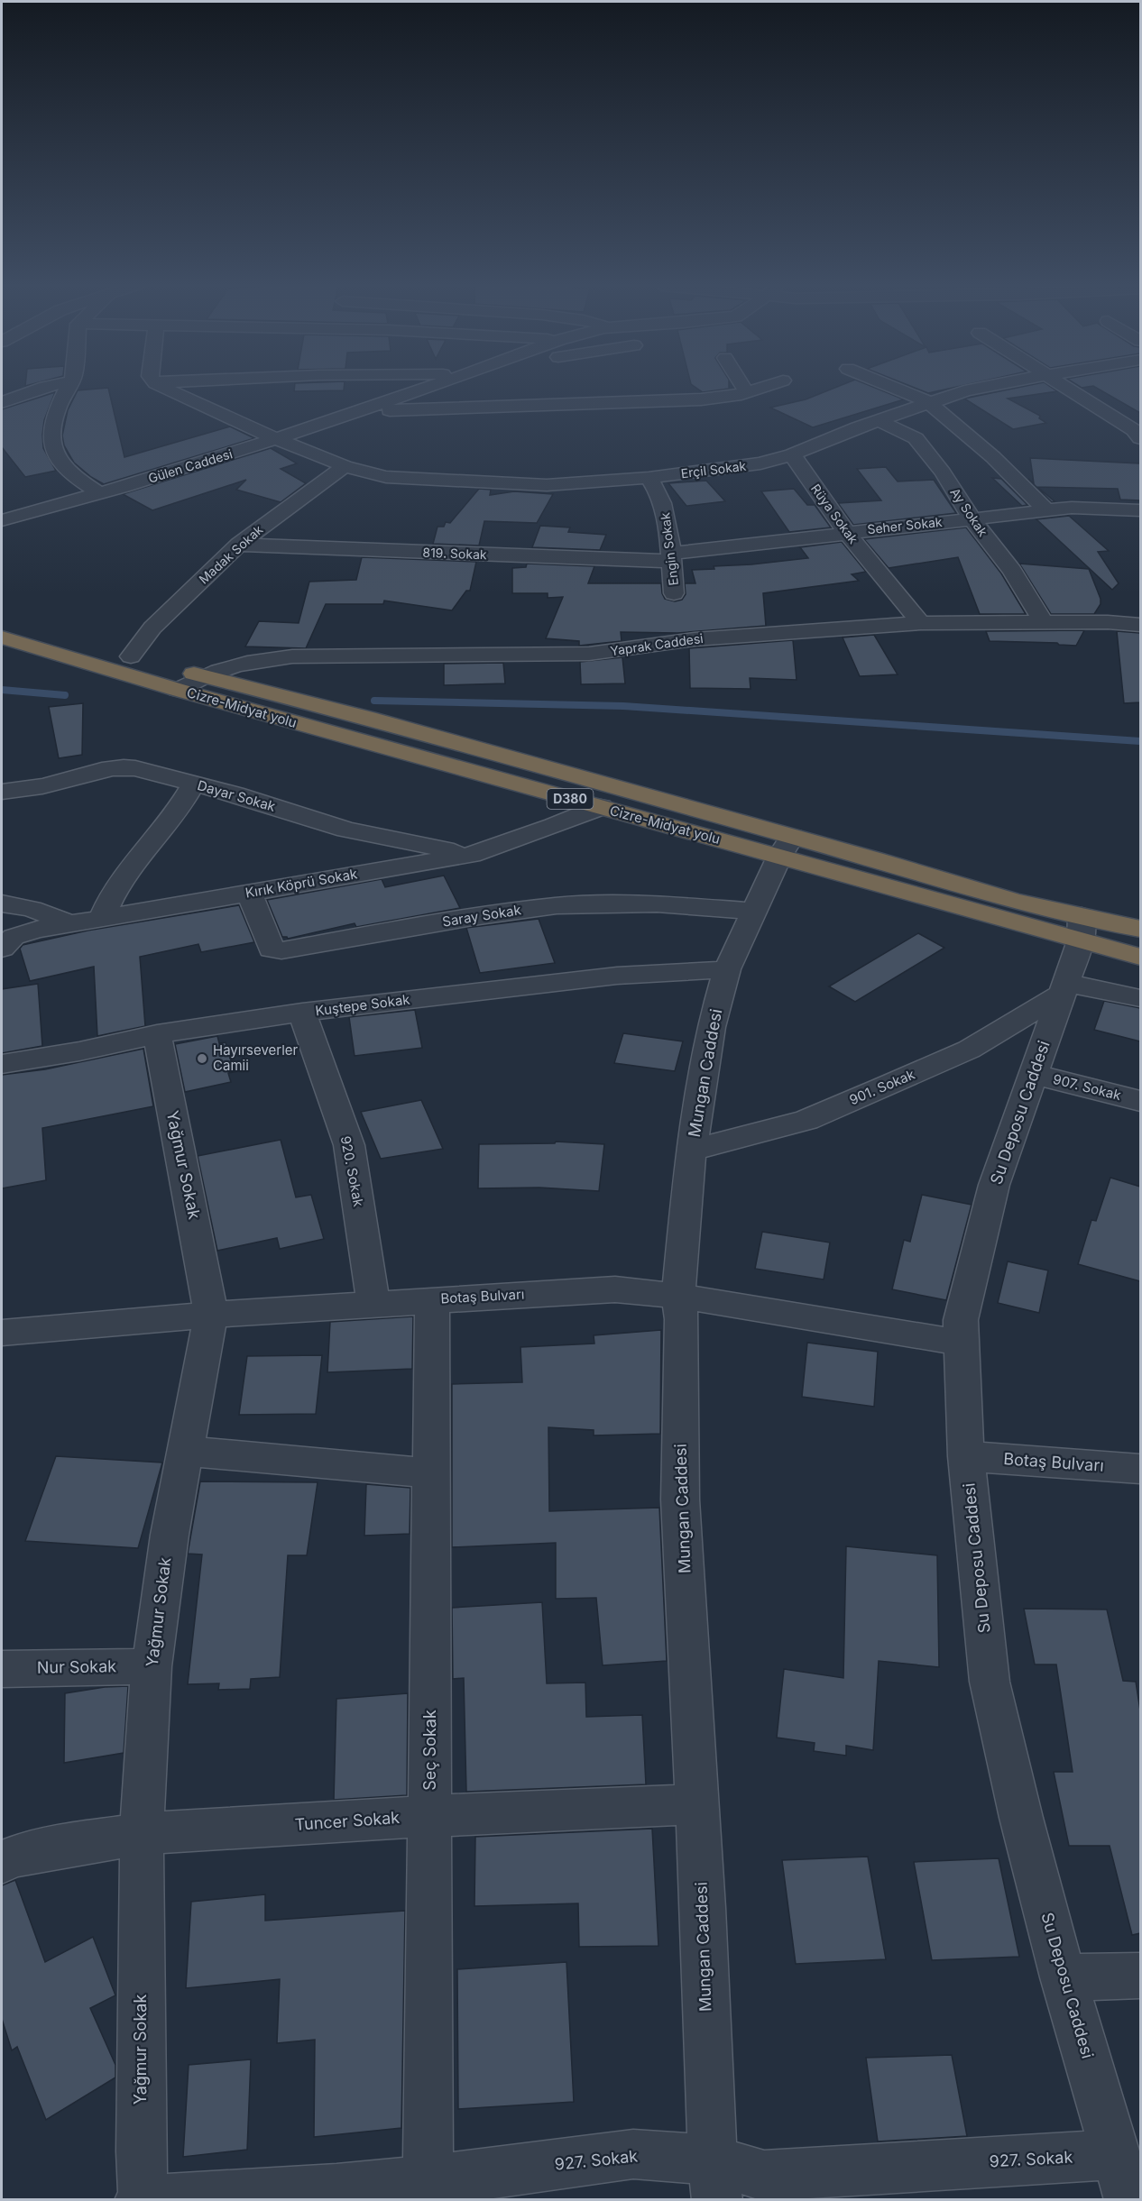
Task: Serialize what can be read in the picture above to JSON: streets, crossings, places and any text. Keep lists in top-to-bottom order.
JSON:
{
  "streets": {
    "highway": ["Cizre-Midyat yolu", "D380"],
    "street": [
      "Gülen Caddesi",
      "Erçil Sokak",
      "Ay Sokak",
      "Rüya Sokak",
      "Seher Sokak",
      "Engin Sokak",
      "819. Sokak",
      "Madak Sokak",
      "Yaprak Caddesi",
      "Dayar Sokak",
      "Kırık Köprü Sokak",
      "Saray Sokak",
      "Kuştepe Sokak",
      "Mungan Caddesi",
      "901. Sokak",
      "907. Sokak",
      "Su Deposu Caddesi",
      "Yağmur Sokak",
      "920. Sokak",
      "Botaş Bulvarı",
      "Nur Sokak",
      "Seç Sokak",
      "Tuncer Sokak",
      "927. Sokak"
    ]
  },
  "crossings": [
    ["Gülen Caddesi", "Erçil Sokak"],
    ["Erçil Sokak", "Ay Sokak"],
    ["Erçil Sokak", "Rüya Sokak"],
    ["Erçil Sokak", "Engin Sokak"],
    ["Erçil Sokak", "Madak Sokak"],
    ["Ay Sokak", "Seher Sokak"],
    ["Ay Sokak", "Yaprak Caddesi"],
    ["Rüya Sokak", "Seher Sokak"],
    ["Rüya Sokak", "Yaprak Caddesi"],
    ["Seher Sokak", "Engin Sokak"],
    ["Seher Sokak", "819. Sokak"],
    ["Engin Sokak", "819. Sokak"],
    ["819. Sokak", "Madak Sokak"],
    ["Madak Sokak", "Cizre-Midyat yolu"],
    ["Yaprak Caddesi", "Cizre-Midyat yolu"],
    ["Cizre-Midyat yolu", "Kırık Köprü Sokak"],
    ["Cizre-Midyat yolu", "Mungan Caddesi"],
    ["Cizre-Midyat yolu", "Su Deposu Caddesi"],
    ["Dayar Sokak", "Kırık Köprü Sokak"],
    ["Kırık Köprü Sokak", "Saray Sokak"],
    ["Saray Sokak", "Mungan Caddesi"],
    ["Kuştepe Sokak", "Mungan Caddesi"],
    ["Kuştepe Sokak", "Yağmur Sokak"],
    ["Kuştepe Sokak", "920. Sokak"],
    ["Mungan Caddesi", "901. Sokak"],
    ["Mungan Caddesi", "Botaş Bulvarı"],
    ["Mungan Caddesi", "Tuncer Sokak"],
    ["Mungan Caddesi", "927. Sokak"],
    ["901. Sokak", "Su Deposu Caddesi"],
    ["907. Sokak", "Su Deposu Caddesi"],
    ["Su Deposu Caddesi", "Botaş Bulvarı"],
    ["Su Deposu Caddesi", "927. Sokak"],
    ["Yağmur Sokak", "Botaş Bulvarı"],
    ["Yağmur Sokak", "Nur Sokak"],
    ["Yağmur Sokak", "Tuncer Sokak"],
    ["Yağmur Sokak", "927. Sokak"],
    ["920. Sokak", "Botaş Bulvarı"],
    ["Botaş Bulvarı", "Seç Sokak"],
    ["Seç Sokak", "Tuncer Sokak"],
    ["Seç Sokak", "927. Sokak"]
  ],
  "places": ["Hayırseverler Camii"]
}
